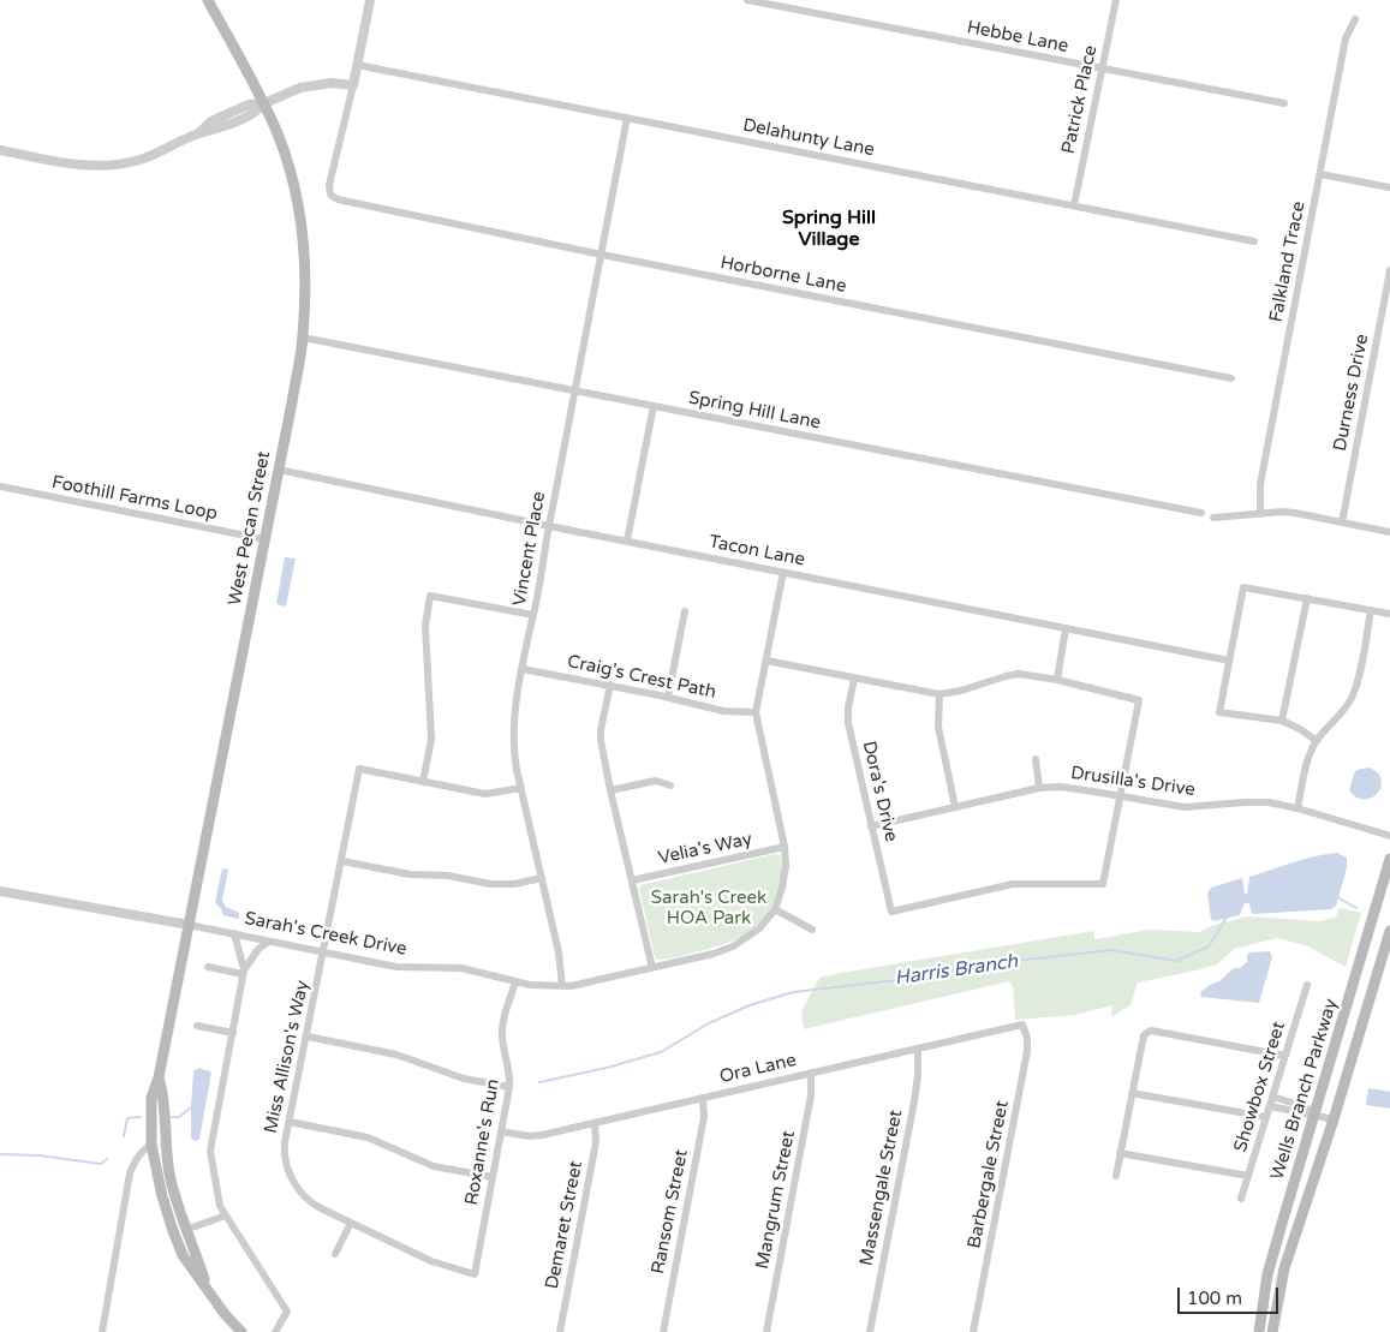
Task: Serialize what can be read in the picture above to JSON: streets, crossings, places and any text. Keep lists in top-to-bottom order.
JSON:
{
  "streets": {
    "main road": ["West Pecan Street", "Wells Branch Parkway"],
    "street": [
      "Hebbe Lane",
      "Patrick Place",
      "Delahunty Lane",
      "Falkland Trace",
      "Horborne Lane",
      "Durness Drive",
      "Spring Hill Lane",
      "Foothill Farms Loop",
      "Vincent Place",
      "Tacon Lane",
      "Craig's Crest Path",
      "Drusilla's Drive",
      "Dora's Drive",
      "Velia's Way",
      "Sarah's Creek Drive",
      "Miss Allison's Way",
      "Ora Lane",
      "Showbox Street",
      "Roxanne's Run",
      "Barbergale Street",
      "Massengale Street",
      "Mangrum Street",
      "Ransom Street",
      "Demaret Street"
    ]
  },
  "crossings": [
    ["Hebbe Lane", "Patrick Place"],
    ["Patrick Place", "Delahunty Lane"],
    ["Delahunty Lane", "Vincent Place"],
    ["Horborne Lane", "Vincent Place"],
    ["Spring Hill Lane", "West Pecan Street"],
    ["Spring Hill Lane", "Vincent Place"],
    ["Foothill Farms Loop", "West Pecan Street"],
    ["West Pecan Street", "Tacon Lane"],
    ["West Pecan Street", "Sarah's Creek Drive"],
    ["Vincent Place", "Tacon Lane"],
    ["Vincent Place", "Craig's Crest Path"],
    ["Vincent Place", "Sarah's Creek Drive"],
    ["Tacon Lane", "Sarah's Creek Drive"],
    ["Craig's Crest Path", "Sarah's Creek Drive"],
    ["Drusilla's Drive", "Dora's Drive"],
    ["Velia's Way", "Sarah's Creek Drive"],
    ["Sarah's Creek Drive", "Miss Allison's Way"],
    ["Sarah's Creek Drive", "Roxanne's Run"],
    ["Miss Allison's Way", "Roxanne's Run"],
    ["Ora Lane", "Roxanne's Run"],
    ["Ora Lane", "Barbergale Street"],
    ["Ora Lane", "Massengale Street"],
    ["Ora Lane", "Mangrum Street"],
    ["Ora Lane", "Ransom Street"],
    ["Ora Lane", "Demaret Street"]
  ],
  "districts": ["Spring Hill Village"],
  "water": ["Harris Branch"],
  "parks": ["Sarah's Creek HOA Park"],
  "scale_bar": "100 m"
}
